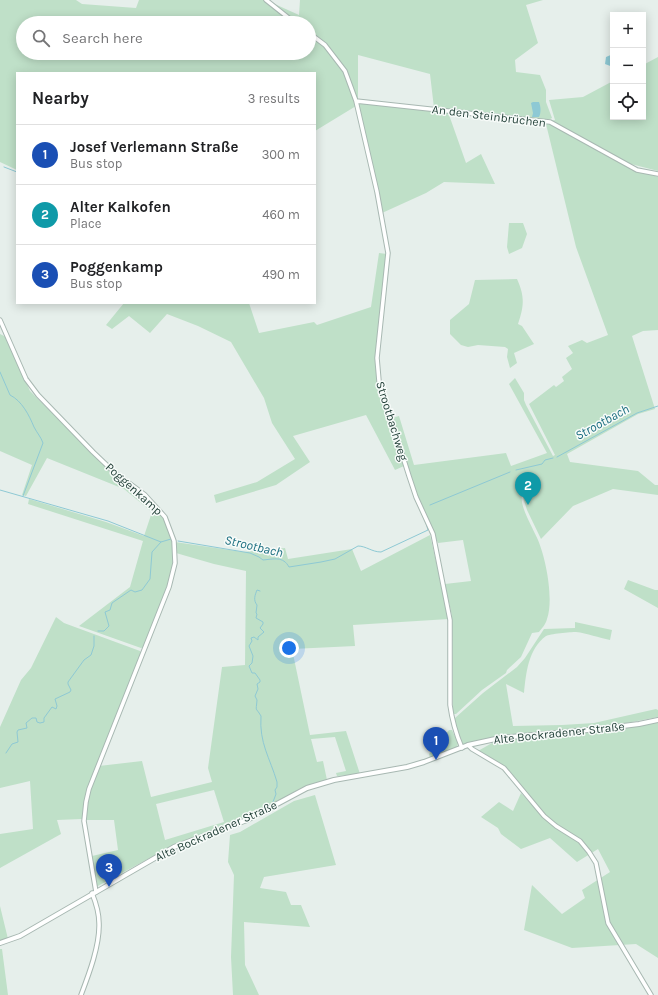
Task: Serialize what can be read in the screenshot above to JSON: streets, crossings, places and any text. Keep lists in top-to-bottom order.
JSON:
{
  "streets": {
    "street": [
      "An den Steinbrüchen",
      "Strootbachweg",
      "Poggenkamp",
      "Alte Bockradener Straße"
    ]
  },
  "crossings": [
    ["An den Steinbrüchen", "Strootbachweg"],
    ["Strootbachweg", "Alte Bockradener Straße"],
    ["Poggenkamp", "Alte Bockradener Straße"]
  ],
  "water": ["Strootbach"],
  "page": {
    "map_buttons": ["+", "−"],
    "search": "Search here",
    "heading": ["Nearby", "3 results"],
    "list": [
      {
        "mark": "1",
        "name": "Josef Verlemann Straße",
        "note": "Bus stop",
        "value": "300 m"
      },
      {
        "mark": "2",
        "name": "Alter Kalkofen",
        "note": "Place",
        "value": "460 m"
      },
      {
        "mark": "3",
        "name": "Poggenkamp",
        "note": "Bus stop",
        "value": "490 m"
      }
    ],
    "pins": ["2", "1", "3"]
  }
}
